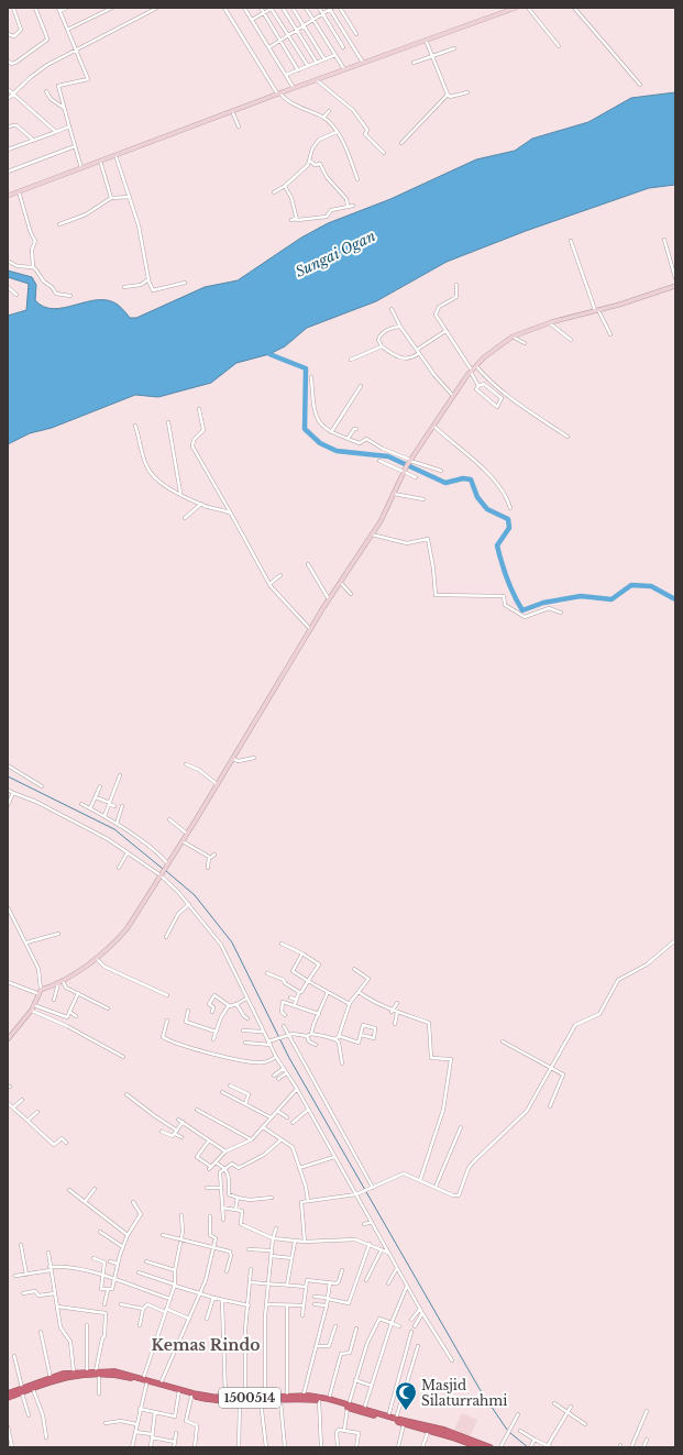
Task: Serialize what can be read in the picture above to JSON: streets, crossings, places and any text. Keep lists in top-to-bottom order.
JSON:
{
  "streets": {
    "highway": ["1500514"]
  },
  "districts": ["Kemas Rindo"],
  "water": ["Sungai Ogan"],
  "places": {
    "mosque": ["Masjid Silaturrahmi"]
  }
}
